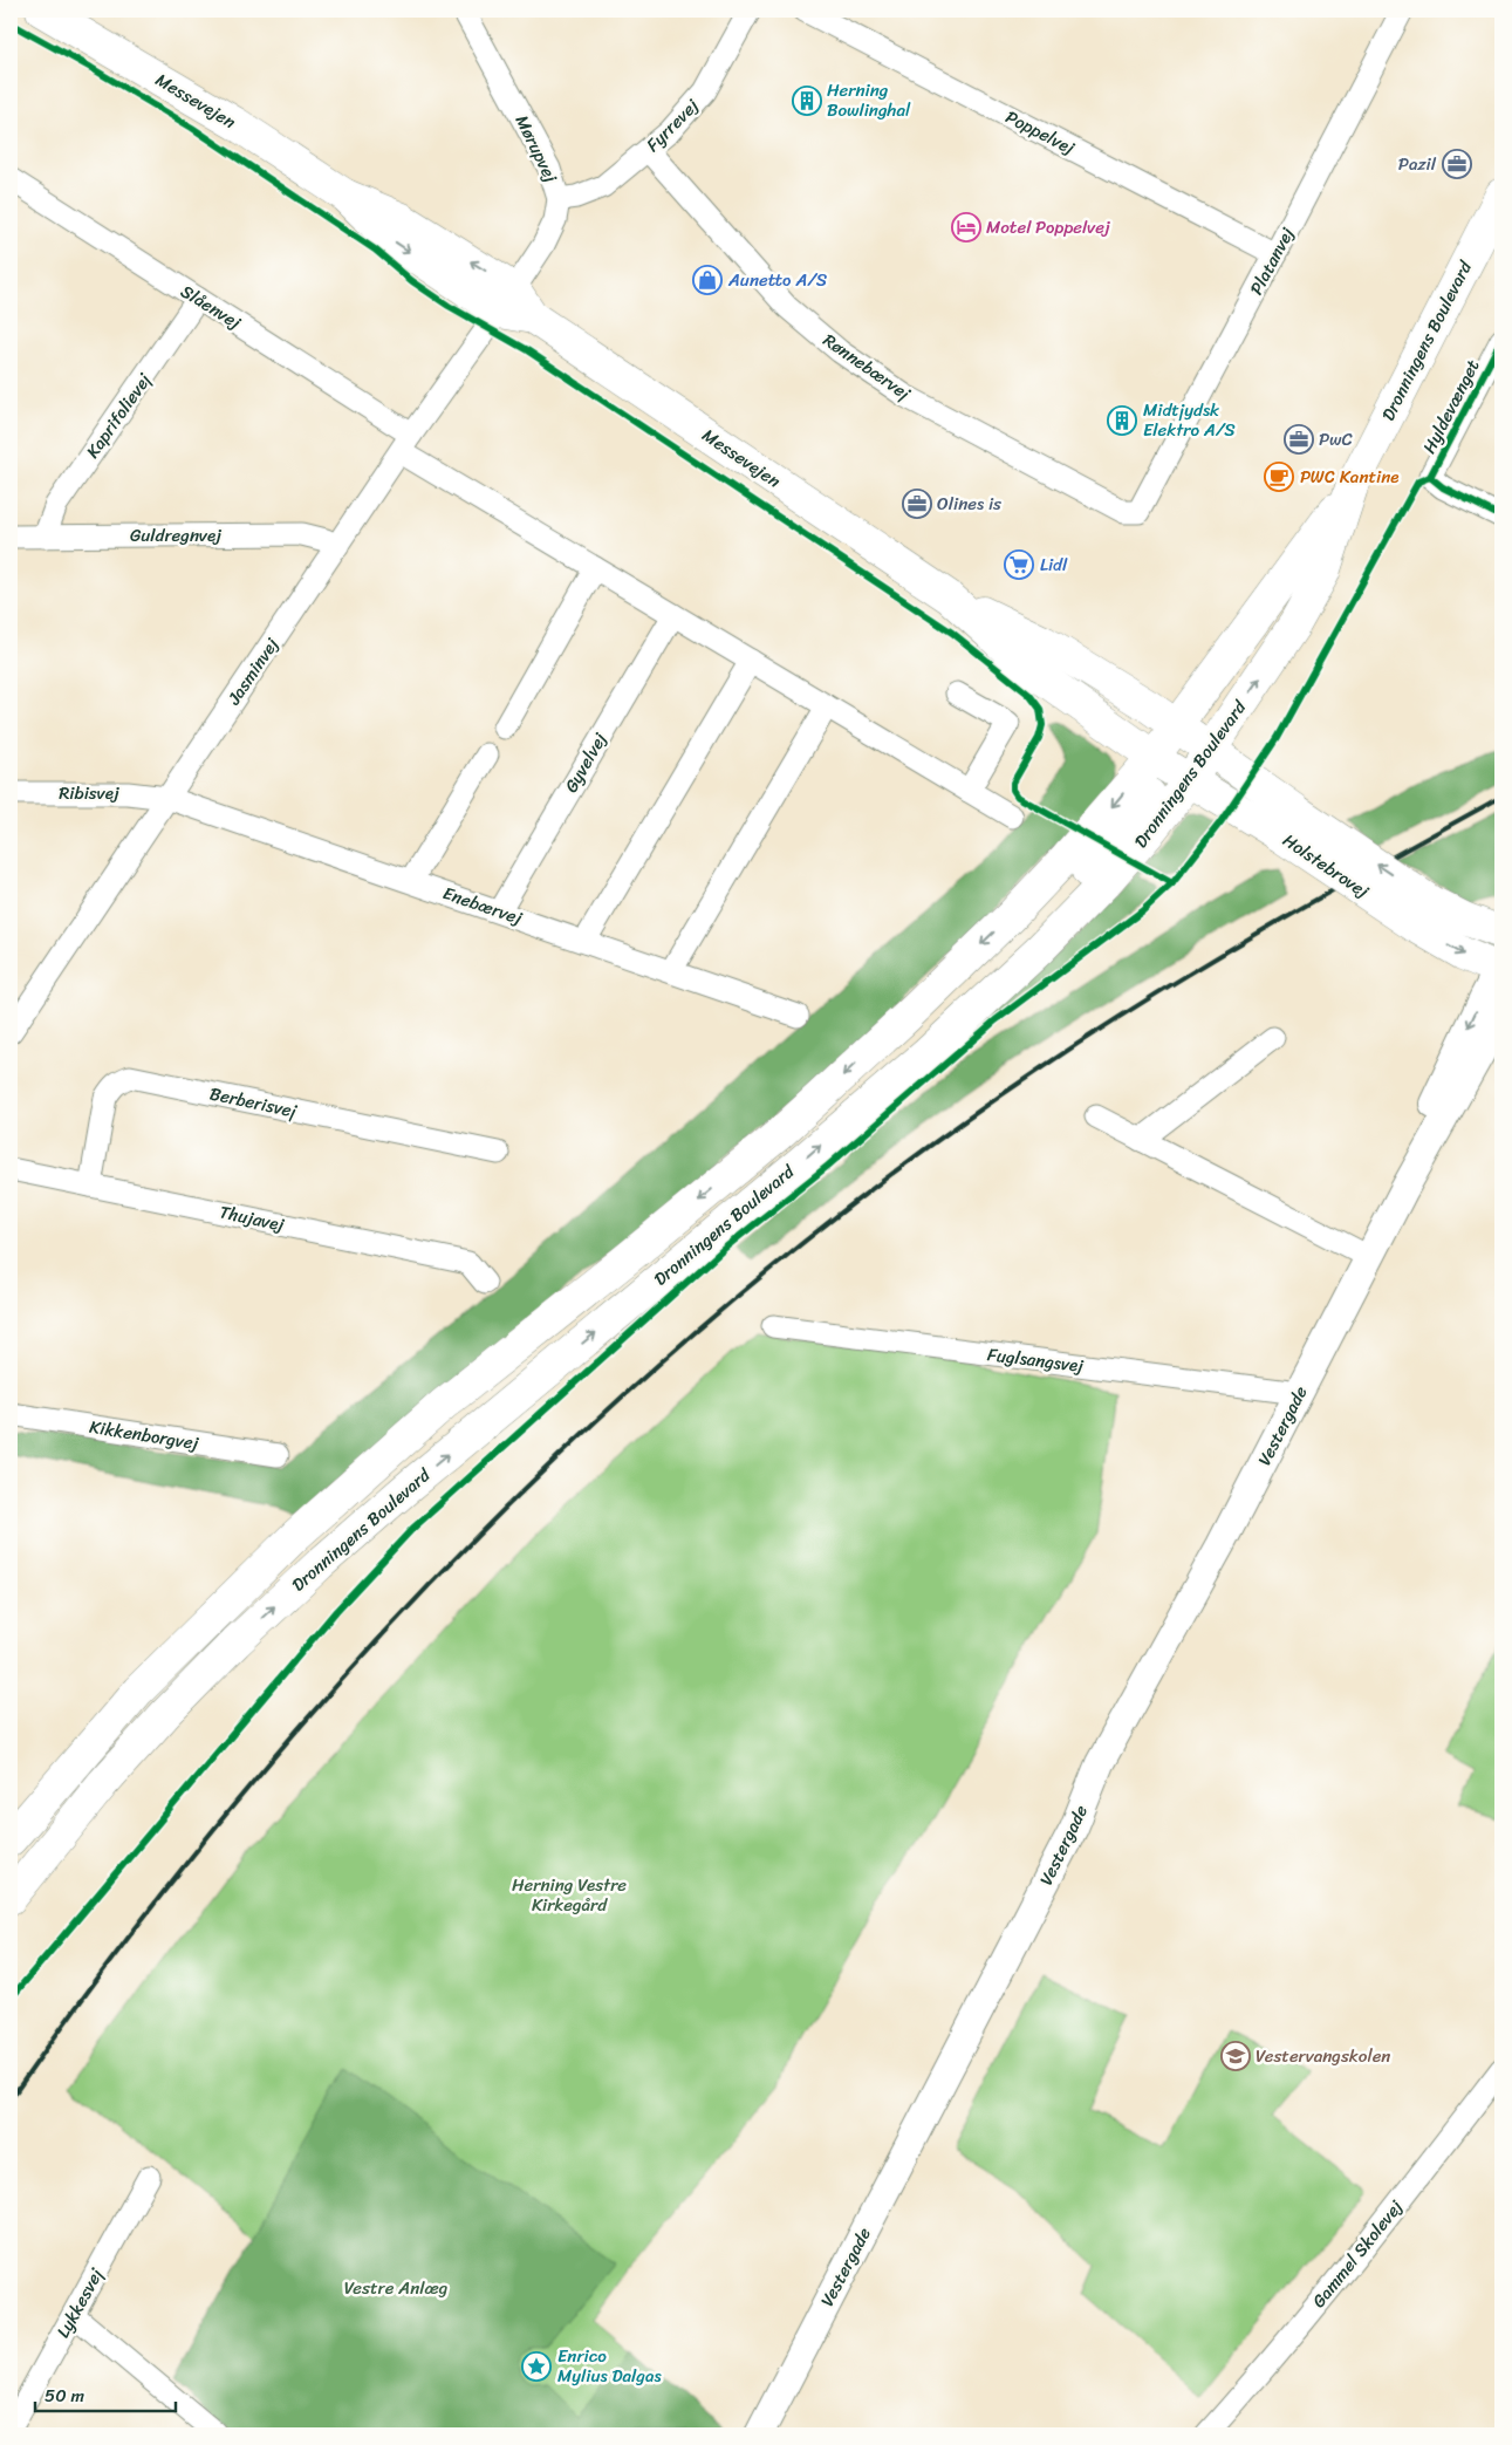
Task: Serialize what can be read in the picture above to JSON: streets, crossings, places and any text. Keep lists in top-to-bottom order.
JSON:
{
  "streets": {
    "main road": ["Messevejen", "Dronningens Boulevard", "Holstebrovej"],
    "street": [
      "Fyrrevej",
      "Poppelvej",
      "Mørupvej",
      "Platanvej",
      "Slåenvej",
      "Rønnebærvej",
      "Hyldevænget",
      "Kaprifolievej",
      "Guldregnvej",
      "Jasminvej",
      "Gyvelvej",
      "Ribisvej",
      "Enebærvej",
      "Berberisvej",
      "Thujavej",
      "Fuglsangsvej",
      "Vestergade",
      "Kikkenborgvej",
      "Gammel Skolevej",
      "Lykkesvej"
    ]
  },
  "crossings": [
    ["Messevejen", "Mørupvej"],
    ["Messevejen", "Dronningens Boulevard"],
    ["Messevejen", "Jasminvej"],
    ["Messevejen", "Holstebrovej"],
    ["Fyrrevej", "Mørupvej"],
    ["Fyrrevej", "Rønnebærvej"],
    ["Poppelvej", "Platanvej"],
    ["Mørupvej", "Jasminvej"],
    ["Platanvej", "Rønnebærvej"],
    ["Slåenvej", "Kaprifolievej"],
    ["Slåenvej", "Jasminvej"],
    ["Dronningens Boulevard", "Holstebrovej"],
    ["Kaprifolievej", "Guldregnvej"],
    ["Guldregnvej", "Jasminvej"],
    ["Jasminvej", "Ribisvej"],
    ["Jasminvej", "Enebærvej"],
    ["Gyvelvej", "Enebærvej"],
    ["Ribisvej", "Enebærvej"],
    ["Holstebrovej", "Vestergade"],
    ["Berberisvej", "Thujavej"],
    ["Fuglsangsvej", "Vestergade"]
  ],
  "parks": ["Herning Vestre Kirkegård", "Vestre Anlæg"],
  "places": {
    "building": ["Herning Bowlinghal", "Midtjydsk Elektro A/S"],
    "office": ["Pazil", "PwC", "Olines is"],
    "hotel": ["Motel Poppelvej"],
    "shop": ["Aunetto A/S"],
    "cafe": ["PWC Kantine"],
    "supermarket": ["Lidl"],
    "school or university": ["Vestervangskolen"],
    "place": ["Enrico Mylius Dalgas"]
  },
  "scale_bar": "50 m"
}
